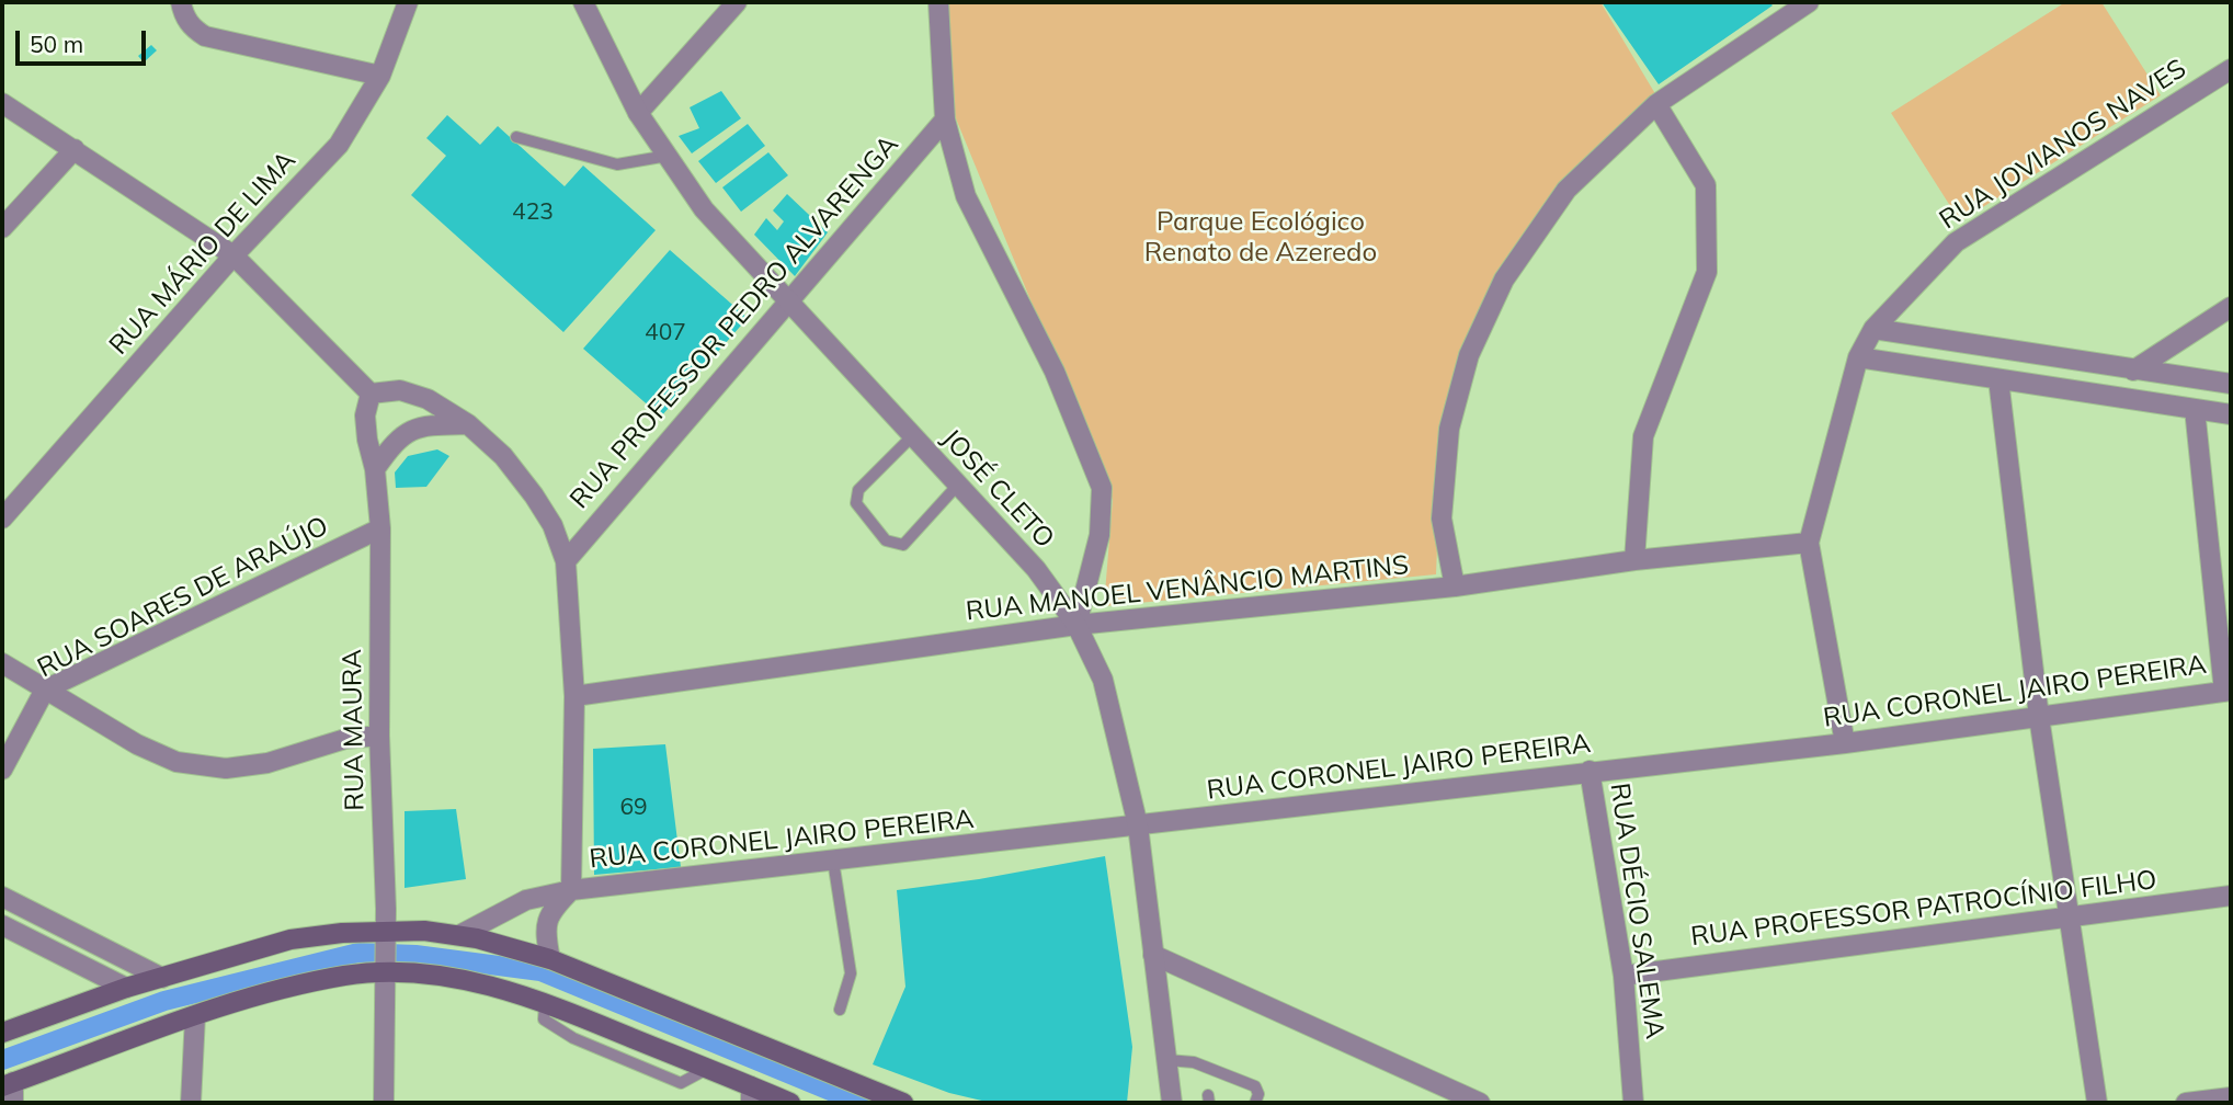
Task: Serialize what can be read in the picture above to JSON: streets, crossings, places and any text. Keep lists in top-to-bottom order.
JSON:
{
  "streets": {
    "street": [
      "RUA JOVIANOS NAVES",
      "RUA MÁRIO DE LIMA",
      "RUA PROFESSOR PEDRO ALVARENGA",
      "JOSÉ CLETO",
      "RUA MANOEL VENÂNCIO MARTINS",
      "RUA SOARES DE ARAÚJO",
      "RUA CORONEL JAIRO PEREIRA",
      "RUA MAURA",
      "RUA PROFESSOR PATROCÍNIO FILHO",
      "RUA DÉCIO SALEMA"
    ]
  },
  "crossings": [
    ["RUA JOVIANOS NAVES", "RUA MANOEL VENÂNCIO MARTINS"],
    ["RUA JOVIANOS NAVES", "RUA CORONEL JAIRO PEREIRA"],
    ["RUA PROFESSOR PEDRO ALVARENGA", "JOSÉ CLETO"],
    ["JOSÉ CLETO", "RUA MANOEL VENÂNCIO MARTINS"],
    ["JOSÉ CLETO", "RUA CORONEL JAIRO PEREIRA"],
    ["RUA SOARES DE ARAÚJO", "RUA MAURA"],
    ["RUA CORONEL JAIRO PEREIRA", "RUA DÉCIO SALEMA"],
    ["RUA PROFESSOR PATROCÍNIO FILHO", "RUA DÉCIO SALEMA"]
  ],
  "parks": ["Parque Ecológico Renato de Azeredo"],
  "house_numbers": ["423", "407", "69"],
  "scale_bar": "50 m"
}
